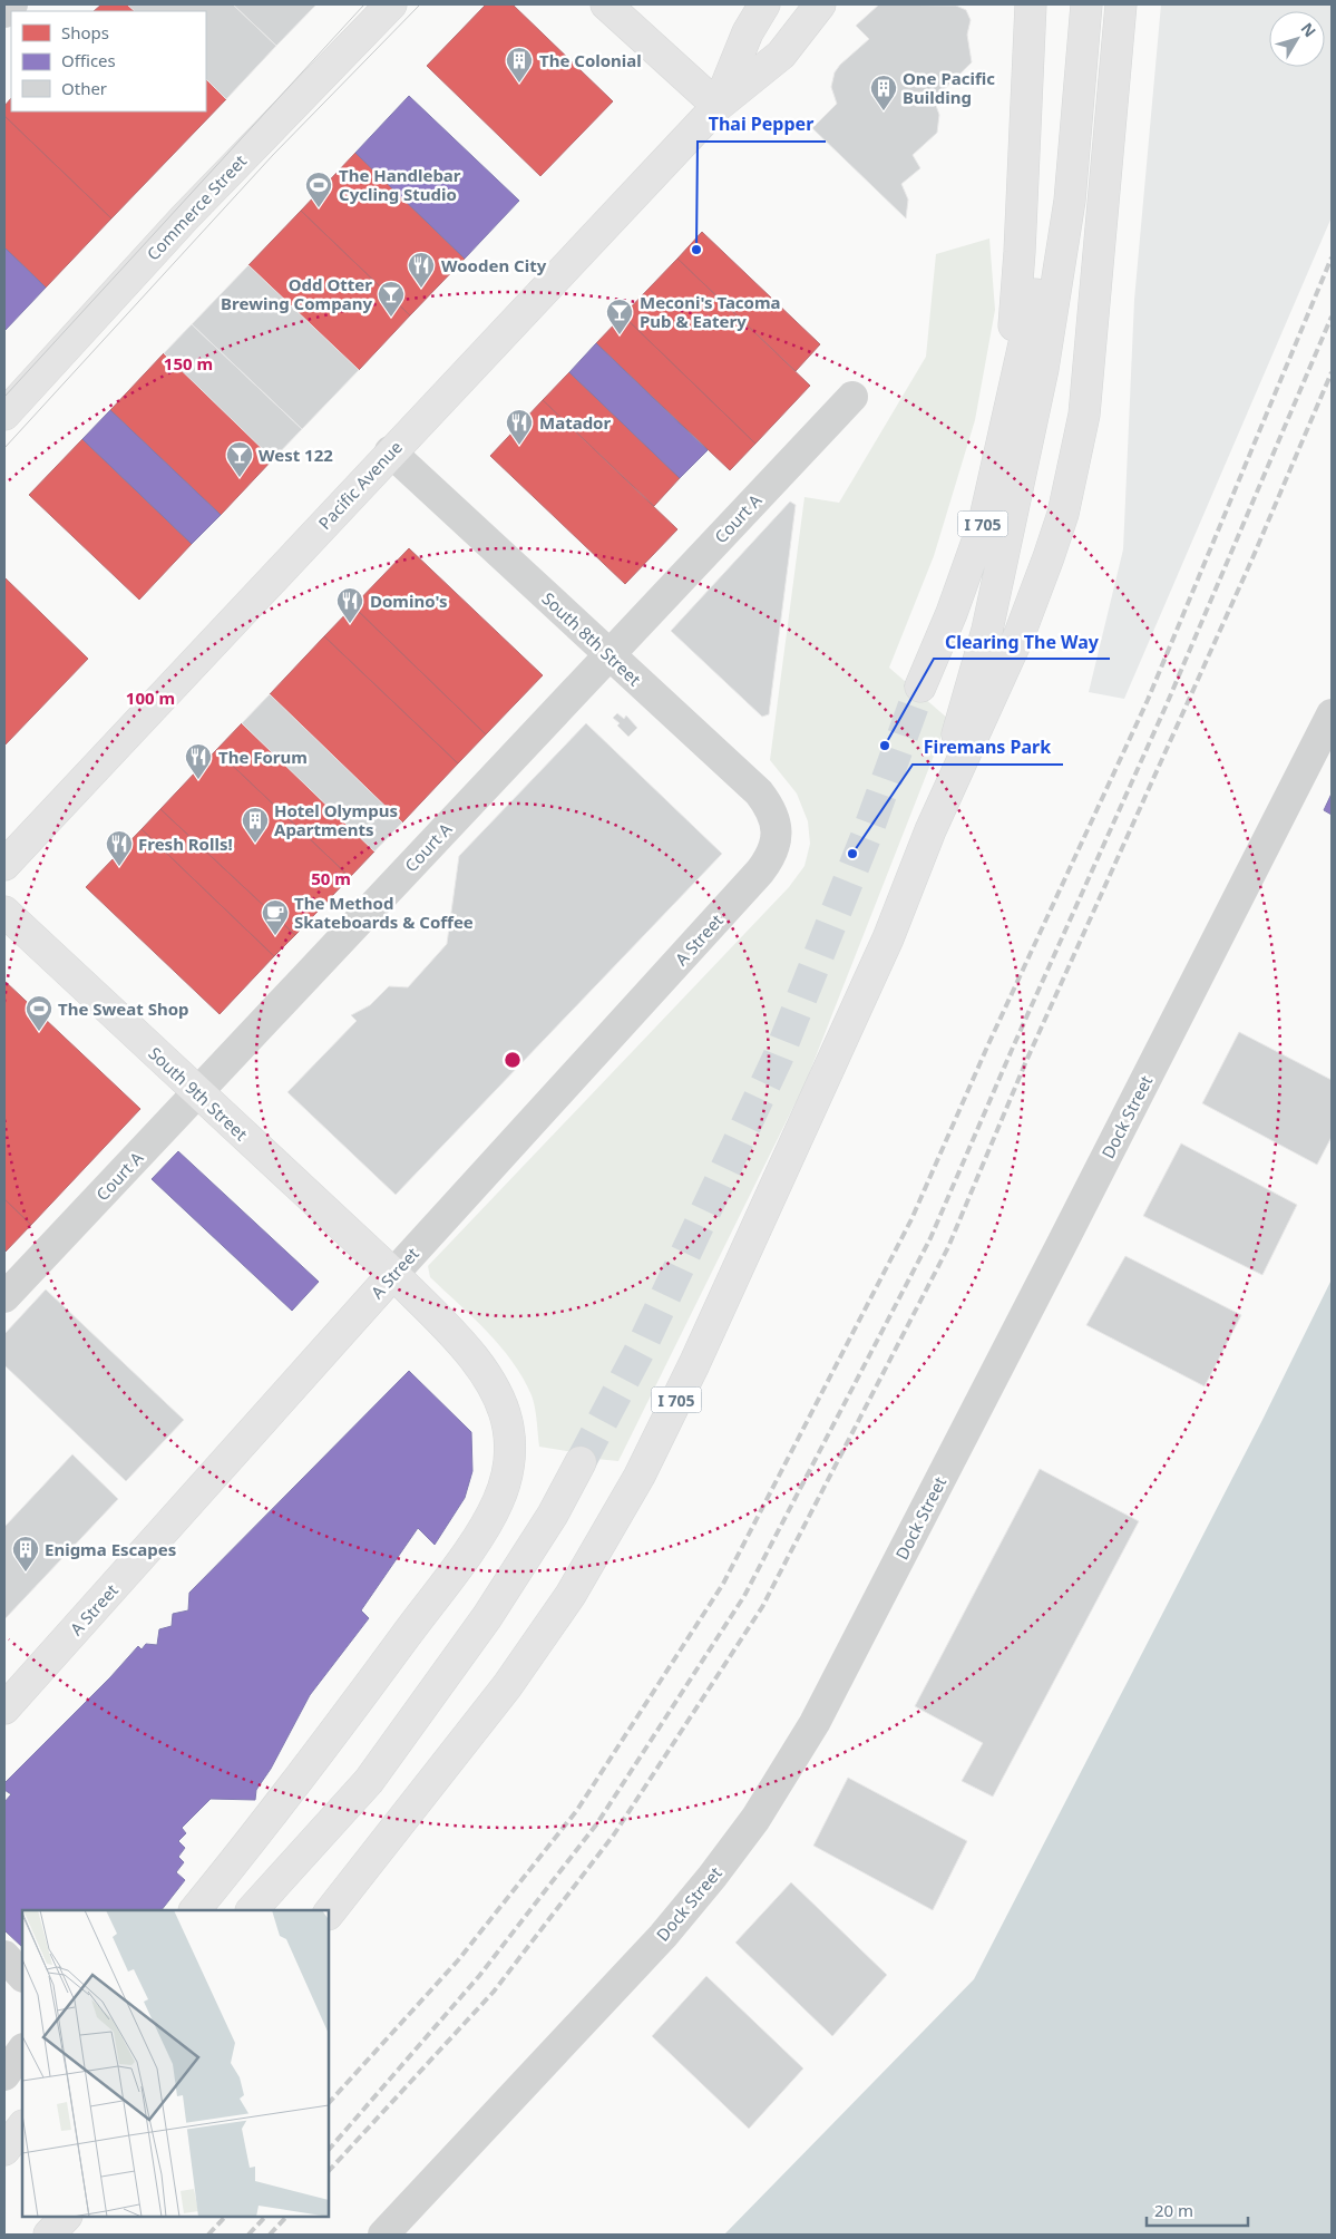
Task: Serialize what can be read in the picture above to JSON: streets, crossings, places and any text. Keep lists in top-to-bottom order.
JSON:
{
  "streets": {
    "main road": [
      "Commerce Street",
      "Pacific Avenue",
      "I 705",
      "A Street",
      "South 9th Street"
    ],
    "street": ["Court A", "South 8th Street", "Dock Street"]
  },
  "crossings": [
    ["Pacific Avenue", "South 8th Street"],
    ["Court A", "South 8th Street"],
    ["Court A", "South 9th Street"],
    ["South 8th Street", "A Street"],
    ["A Street", "South 9th Street"]
  ],
  "places": {
    "building": [
      "The Colonial",
      "One Pacific Building",
      "Hotel Olympus Apartments",
      "Enigma Escapes"
    ],
    "sports": ["The Handlebar Cycling Studio", "The Sweat Shop"],
    "other": ["Thai Pepper", "Clearing The Way", "Firemans Park"],
    "restaurant": [
      "Wooden City",
      "Matador",
      "Domino's",
      "The Forum",
      "Fresh Rolls!"
    ],
    "bar": ["Odd Otter Brewing Company", "Meconi's Tacoma Pub & Eatery", "West 122"],
    "cafe": ["The Method Skateboards & Coffee"]
  },
  "legend": ["Shops", "Offices", "Other"],
  "scale_bar": "20 m",
  "north": "top right",
  "rings": ["150 m", "100 m", "50 m"]
}
